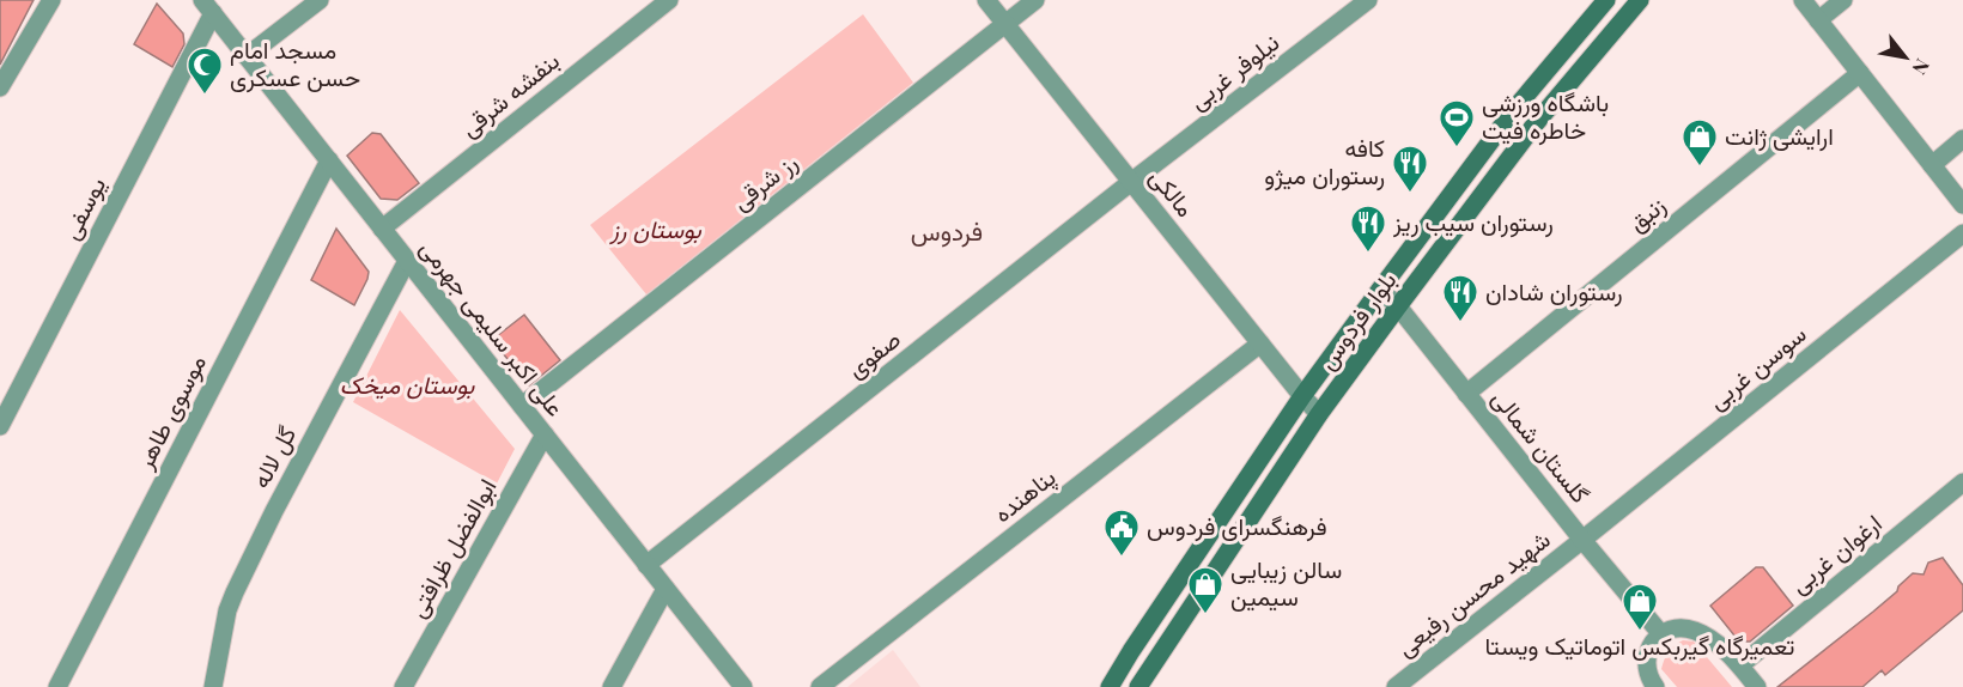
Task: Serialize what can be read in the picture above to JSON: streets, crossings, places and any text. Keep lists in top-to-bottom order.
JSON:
{
  "streets": {
    "main road": ["بلوار فردوس"],
    "street": [
      "نیلوفر غربی",
      "بنفشه شرقی",
      "رز شرقی",
      "مالکی",
      "یوسفی",
      "زنبق",
      "علی اکبر سلیمی جهرمی",
      "صفوی",
      "سوسن غربی",
      "موسوی طاهر",
      "گلستان شمالی",
      "گل لاله",
      "پناهنده",
      "ابوالفضل ظرافتی",
      "ارغوان غربی",
      "شهید محسن رفیعی"
    ]
  },
  "crossings": [
    ["نیلوفر غربی", "مالکی"],
    ["نیلوفر غربی", "صفوی"],
    ["بنفشه شرقی", "علی اکبر سلیمی جهرمی"],
    ["رز شرقی", "مالکی"],
    ["رز شرقی", "علی اکبر سلیمی جهرمی"],
    ["مالکی", "بلوار فردوس"],
    ["مالکی", "صفوی"],
    ["مالکی", "پناهنده"],
    ["یوسفی", "علی اکبر سلیمی جهرمی"],
    ["زنبق", "گلستان شمالی"],
    ["بلوار فردوس", "گلستان شمالی"],
    ["علی اکبر سلیمی جهرمی", "صفوی"],
    ["علی اکبر سلیمی جهرمی", "موسوی طاهر"],
    ["علی اکبر سلیمی جهرمی", "گل لاله"],
    ["علی اکبر سلیمی جهرمی", "ابوالفضل ظرافتی"],
    ["سوسن غربی", "گلستان شمالی"],
    ["سوسن غربی", "شهید محسن رفیعی"],
    ["گلستان شمالی", "شهید محسن رفیعی"]
  ],
  "districts": ["فردوس"],
  "parks": ["بوستان رز", "بوستان میخک"],
  "places": {
    "mosque": ["مسجد امام حسن عسکری"],
    "sports": ["باشگاه ورزشی خاطره فیت"],
    "shop": ["ارایشی ژانت", "سالن زیبایی سیمین", "تعمیرگاه گیربکس اتوماتیک ویستا"],
    "restaurant": ["کافه رستوران ميژو", "رستوران سیب ریز", "رستوران شادان"],
    "public building": ["فرهنگسرای فردوس"]
  },
  "north": "bottom right"
}
